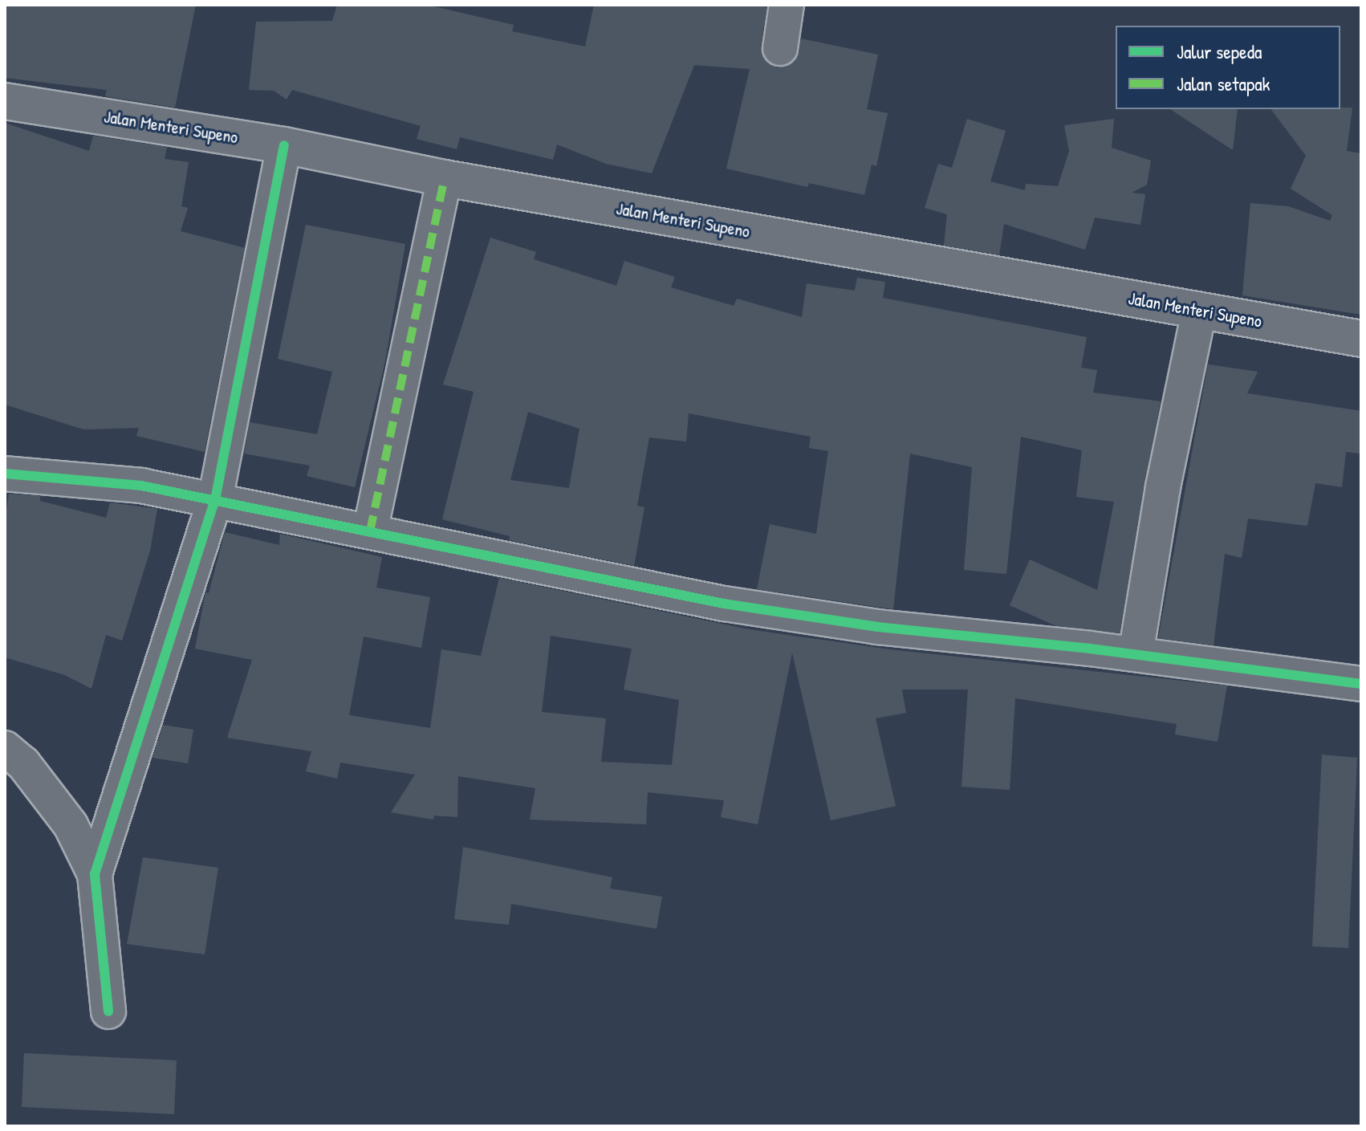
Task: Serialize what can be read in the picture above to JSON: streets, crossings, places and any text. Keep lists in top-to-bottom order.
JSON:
{
  "streets": {
    "main road": ["Jalan Menteri Supeno"]
  },
  "legend": ["Jalur sepeda", "Jalan setapak"]
}
